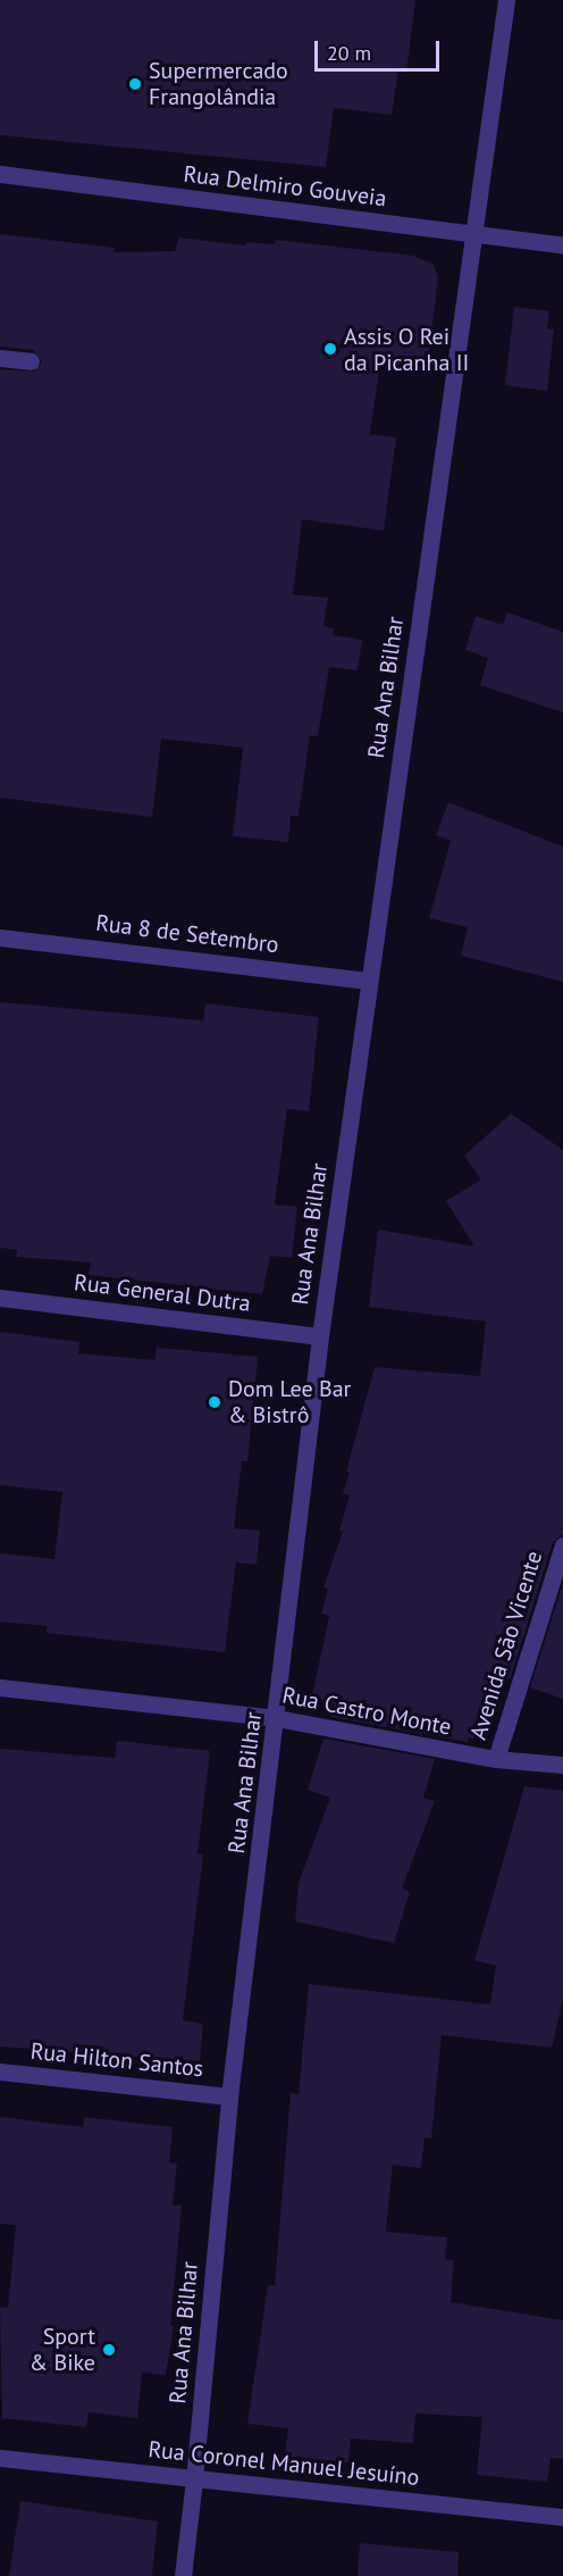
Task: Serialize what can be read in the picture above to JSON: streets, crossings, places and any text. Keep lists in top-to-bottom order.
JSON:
{
  "streets": {
    "street": [
      "Rua Delmiro Gouveia",
      "Rua Ana Bilhar",
      "Rua 8 de Setembro",
      "Rua General Dutra",
      "Avenida São Vicente",
      "Rua Castro Monte",
      "Rua Hilton Santos",
      "Rua Coronel Manuel Jesuíno"
    ]
  },
  "crossings": [
    ["Rua Delmiro Gouveia", "Rua Ana Bilhar"],
    ["Rua Ana Bilhar", "Rua 8 de Setembro"],
    ["Rua Ana Bilhar", "Rua General Dutra"],
    ["Rua Ana Bilhar", "Rua Castro Monte"],
    ["Rua Ana Bilhar", "Rua Hilton Santos"],
    ["Rua Ana Bilhar", "Rua Coronel Manuel Jesuíno"],
    ["Avenida São Vicente", "Rua Castro Monte"]
  ],
  "places": [
    "Supermercado Frangolândia",
    "Assis O Rei da Picanha II",
    "Dom Lee Bar & Bistrô",
    "Sport & Bike"
  ],
  "scale_bar": "20 m"
}
